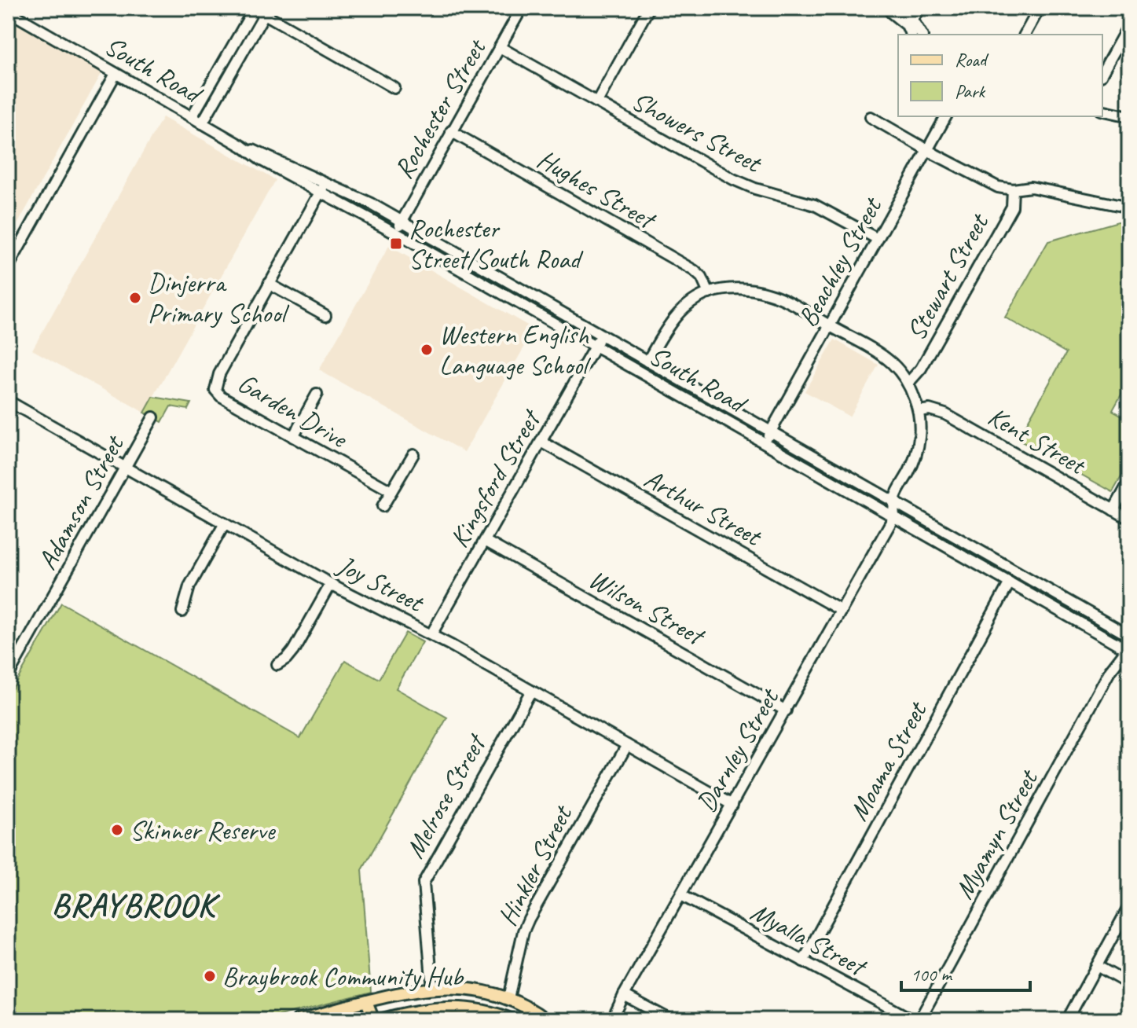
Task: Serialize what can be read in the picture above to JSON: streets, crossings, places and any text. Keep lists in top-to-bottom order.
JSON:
{
  "streets": {
    "main road": ["Melrose Street", "Hinkler Street"],
    "street": [
      "South Road",
      "Rochester Street",
      "Showers Street",
      "Hughes Street",
      "Beachley Street",
      "Stewart Street",
      "Garden Drive",
      "Kent Street",
      "Kingsford Street",
      "Adamson Street",
      "Arthur Street",
      "Joy Street",
      "Wilson Street",
      "Darnley Street",
      "Moama Street",
      "Myamyn Street",
      "Myalla Street"
    ]
  },
  "crossings": [
    ["South Road", "Rochester Street"],
    ["South Road", "Beachley Street"],
    ["South Road", "Garden Drive"],
    ["South Road", "Kingsford Street"],
    ["South Road", "Darnley Street"],
    ["South Road", "Moama Street"],
    ["South Road", "Myamyn Street"],
    ["Rochester Street", "Showers Street"],
    ["Rochester Street", "Hughes Street"],
    ["Showers Street", "Beachley Street"],
    ["Kingsford Street", "Arthur Street"],
    ["Kingsford Street", "Joy Street"],
    ["Kingsford Street", "Wilson Street"],
    ["Adamson Street", "Joy Street"],
    ["Arthur Street", "Darnley Street"],
    ["Joy Street", "Darnley Street"],
    ["Joy Street", "Melrose Street"],
    ["Joy Street", "Hinkler Street"],
    ["Wilson Street", "Darnley Street"],
    ["Darnley Street", "Myalla Street"],
    ["Moama Street", "Myalla Street"]
  ],
  "districts": ["BRAYBROOK"],
  "places": {
    "transit": ["Rochester Street/South Road"],
    "other": [
      "Dinjerra Primary School",
      "Western English Language School",
      "Skinner Reserve",
      "Braybrook Community Hub"
    ]
  },
  "legend": ["Road", "Park"],
  "scale_bar": "100 m"
}
